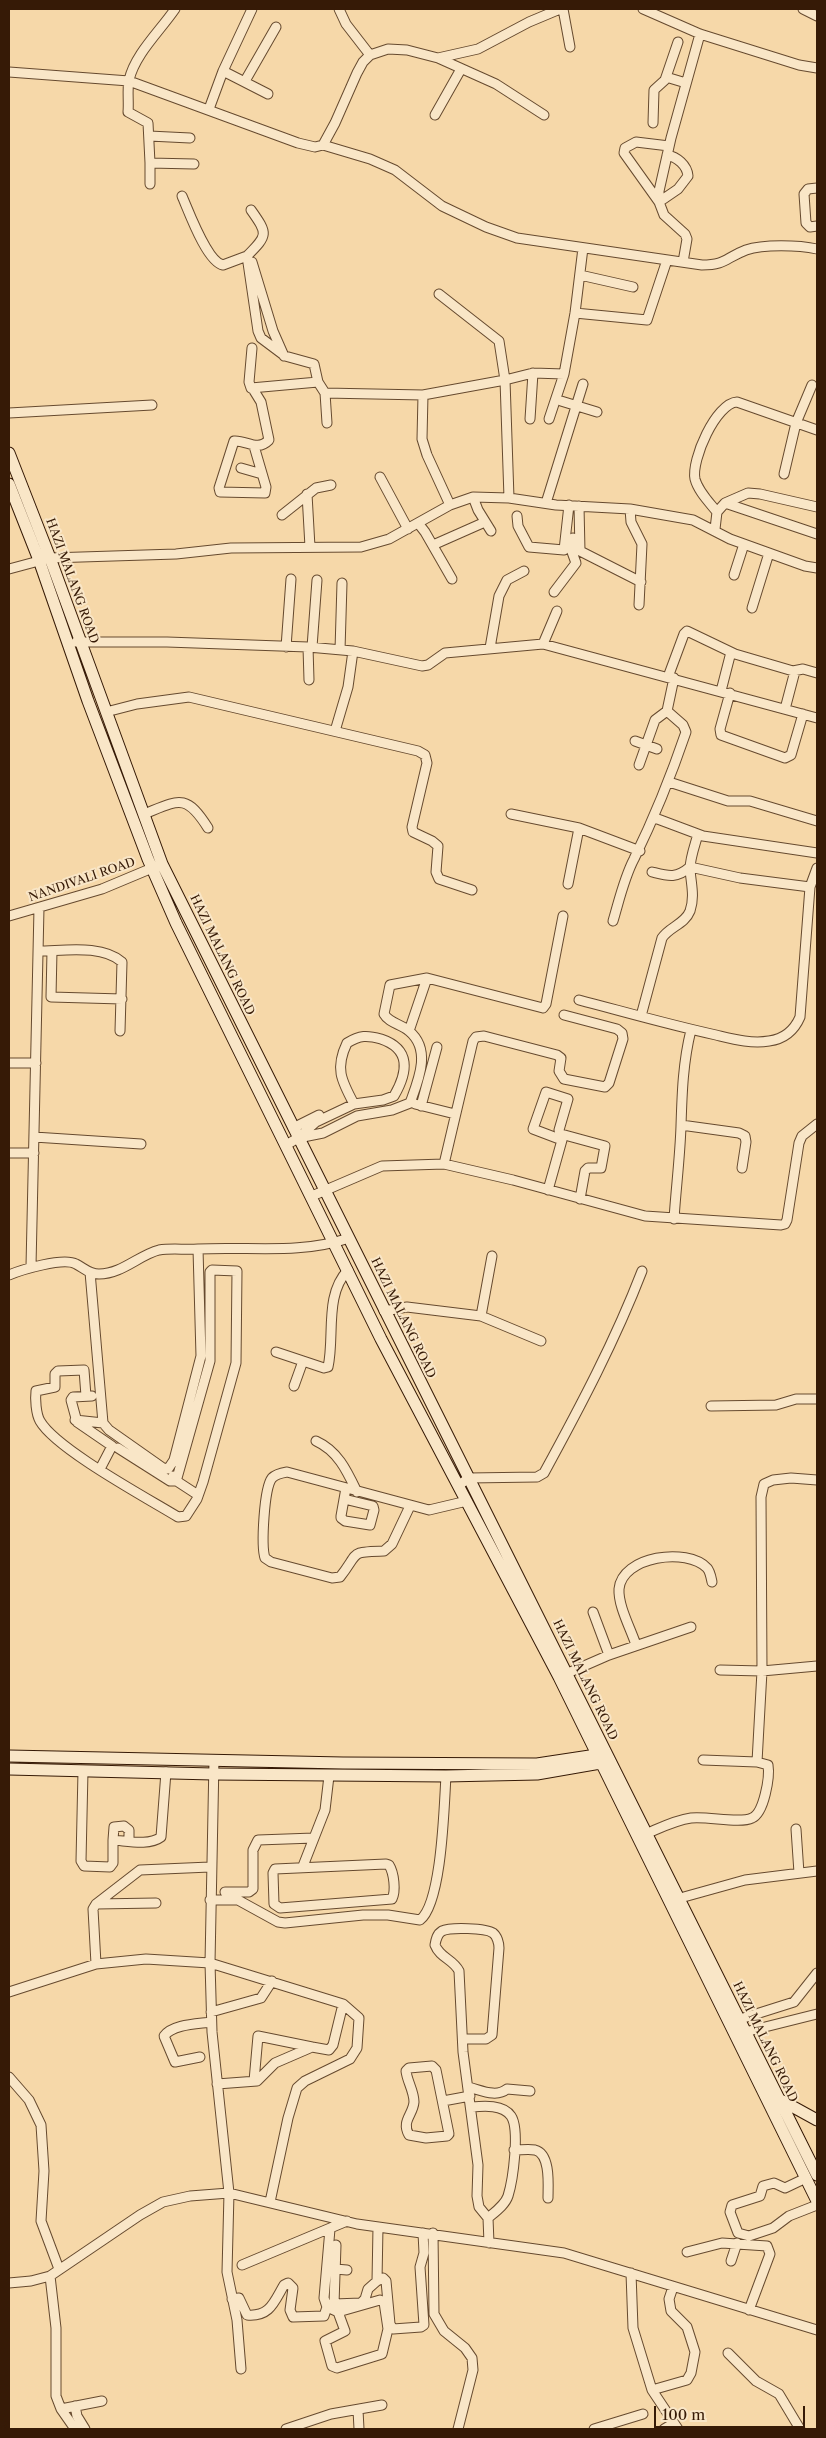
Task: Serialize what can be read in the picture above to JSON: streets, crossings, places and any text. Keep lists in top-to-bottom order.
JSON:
{
  "streets": {
    "main road": ["HAZI MALANG ROAD"],
    "street": ["NANDIVALI ROAD"]
  },
  "crossings": [
    ["HAZI MALANG ROAD", "NANDIVALI ROAD"]
  ],
  "scale_bar": "100 m"
}
